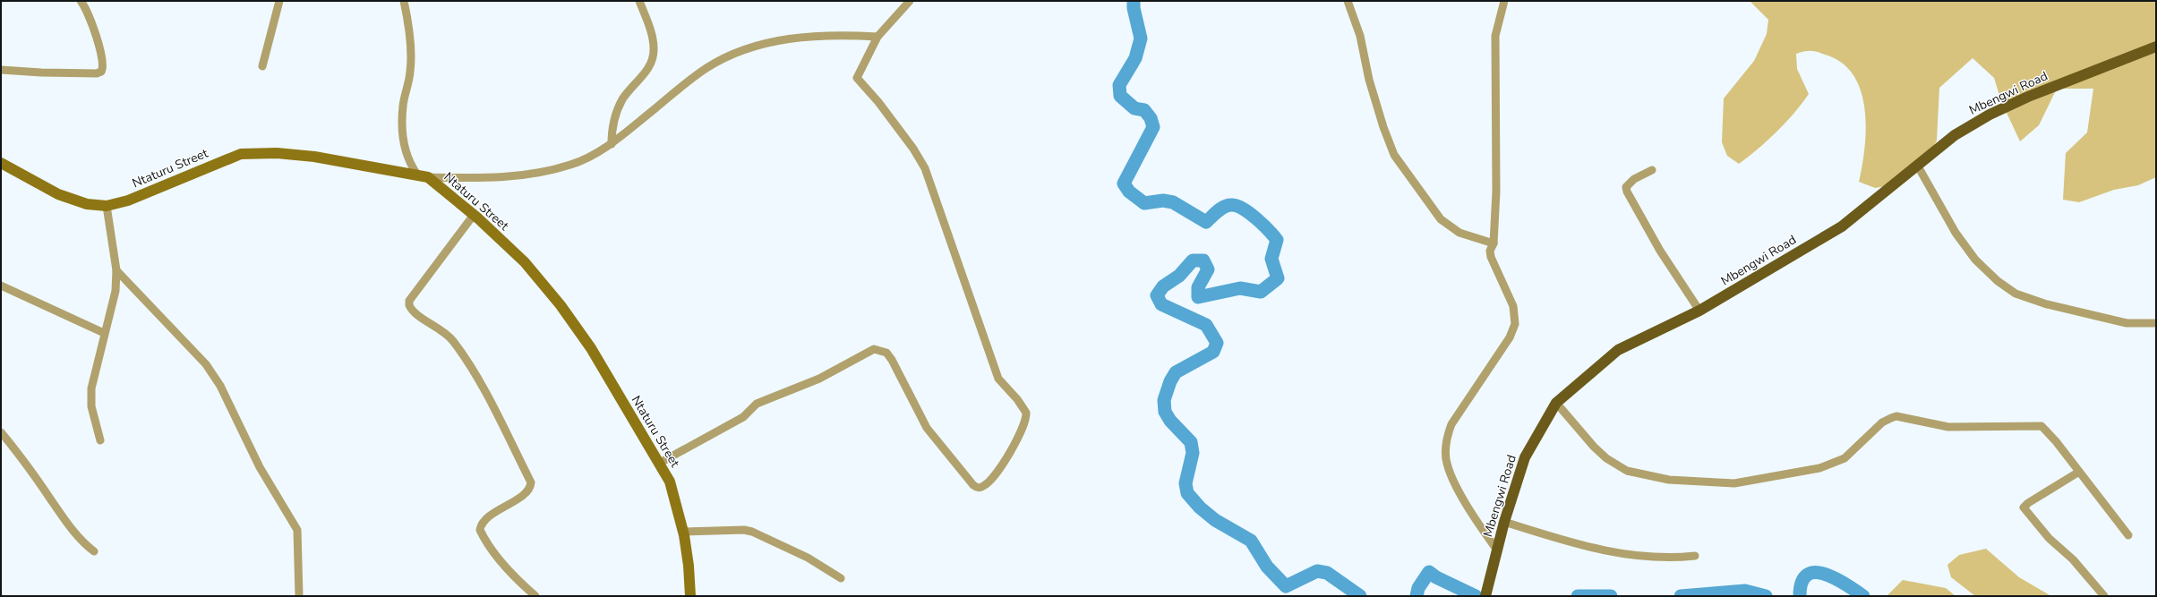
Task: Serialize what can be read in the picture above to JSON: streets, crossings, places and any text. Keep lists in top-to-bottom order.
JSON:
{
  "streets": {
    "main road": ["Mbengwi Road"],
    "street": ["Ntaturu Street"]
  }
}
